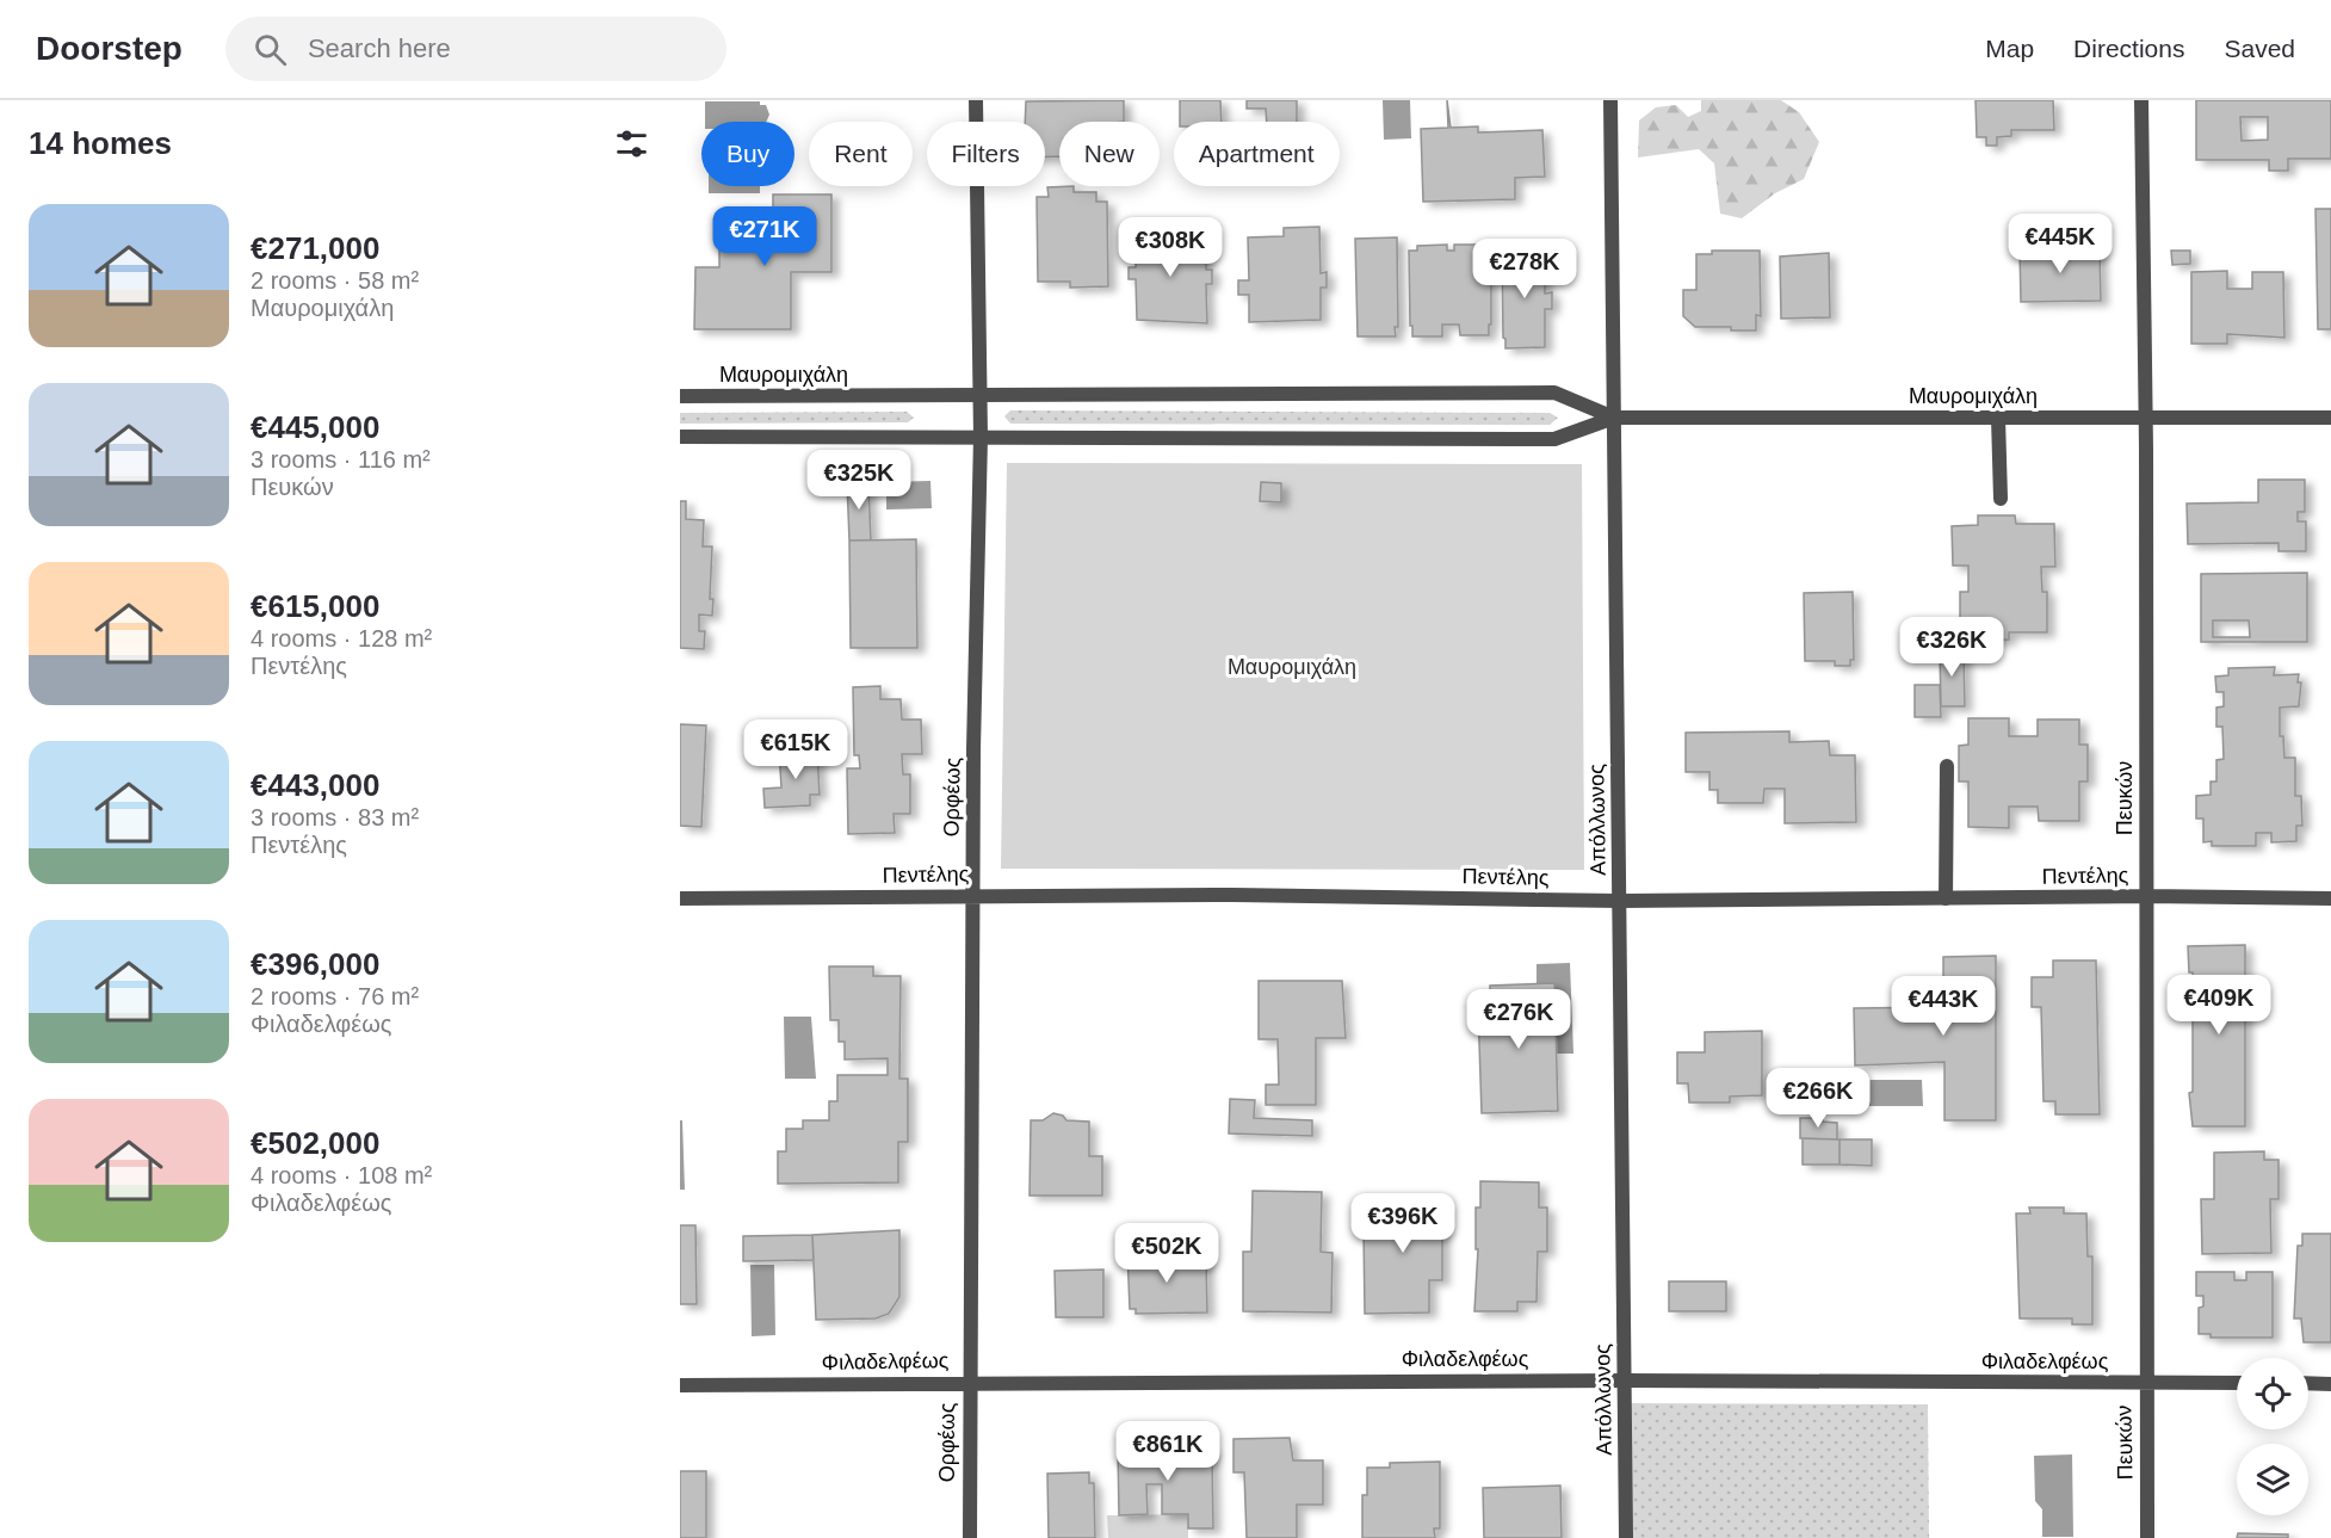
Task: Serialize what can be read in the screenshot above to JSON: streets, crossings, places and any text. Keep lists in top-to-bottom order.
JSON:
{
  "streets": {
    "street": [
      "Μαυρομιχάλη",
      "Ορφέως",
      "Πευκών",
      "Απόλλωνος",
      "Πεντέλης",
      "Φιλαδελφέως"
    ]
  },
  "crossings": [
    ["Μαυρομιχάλη", "Ορφέως"],
    ["Μαυρομιχάλη", "Πευκών"],
    ["Μαυρομιχάλη", "Απόλλωνος"],
    ["Ορφέως", "Πεντέλης"],
    ["Ορφέως", "Φιλαδελφέως"],
    ["Πευκών", "Πεντέλης"],
    ["Πευκών", "Φιλαδελφέως"],
    ["Απόλλωνος", "Πεντέλης"],
    ["Απόλλωνος", "Φιλαδελφέως"]
  ],
  "parks": ["Μαυρομιχάλη"],
  "page": {
    "header": "Doorstep",
    "search": "Search here",
    "nav": ["Map", "Directions", "Saved"],
    "heading": "14 homes",
    "chip": [
      "Buy",
      "Rent",
      "Filters",
      "New",
      "Apartment"
    ],
    "list": [
      {
        "name": "€271,000",
        "note": "2 rooms · 58 m² · Μαυρομιχάλη"
      },
      {
        "name": "€445,000",
        "note": "3 rooms · 116 m² · Πευκών"
      },
      {
        "name": "€615,000",
        "note": "4 rooms · 128 m² · Πεντέλης"
      },
      {
        "name": "€443,000",
        "note": "3 rooms · 83 m² · Πεντέλης"
      },
      {
        "name": "€396,000",
        "note": "2 rooms · 76 m² · Φιλαδελφέως"
      },
      {
        "name": "€502,000",
        "note": "4 rooms · 108 m² · Φιλαδελφέως"
      }
    ],
    "price": [
      "€271K",
      "€445K",
      "€308K",
      "€278K",
      "€325K",
      "€326K",
      "€615K",
      "€409K",
      "€443K",
      "€276K",
      "€266K",
      "€396K",
      "€502K",
      "€861K"
    ]
  }
}
